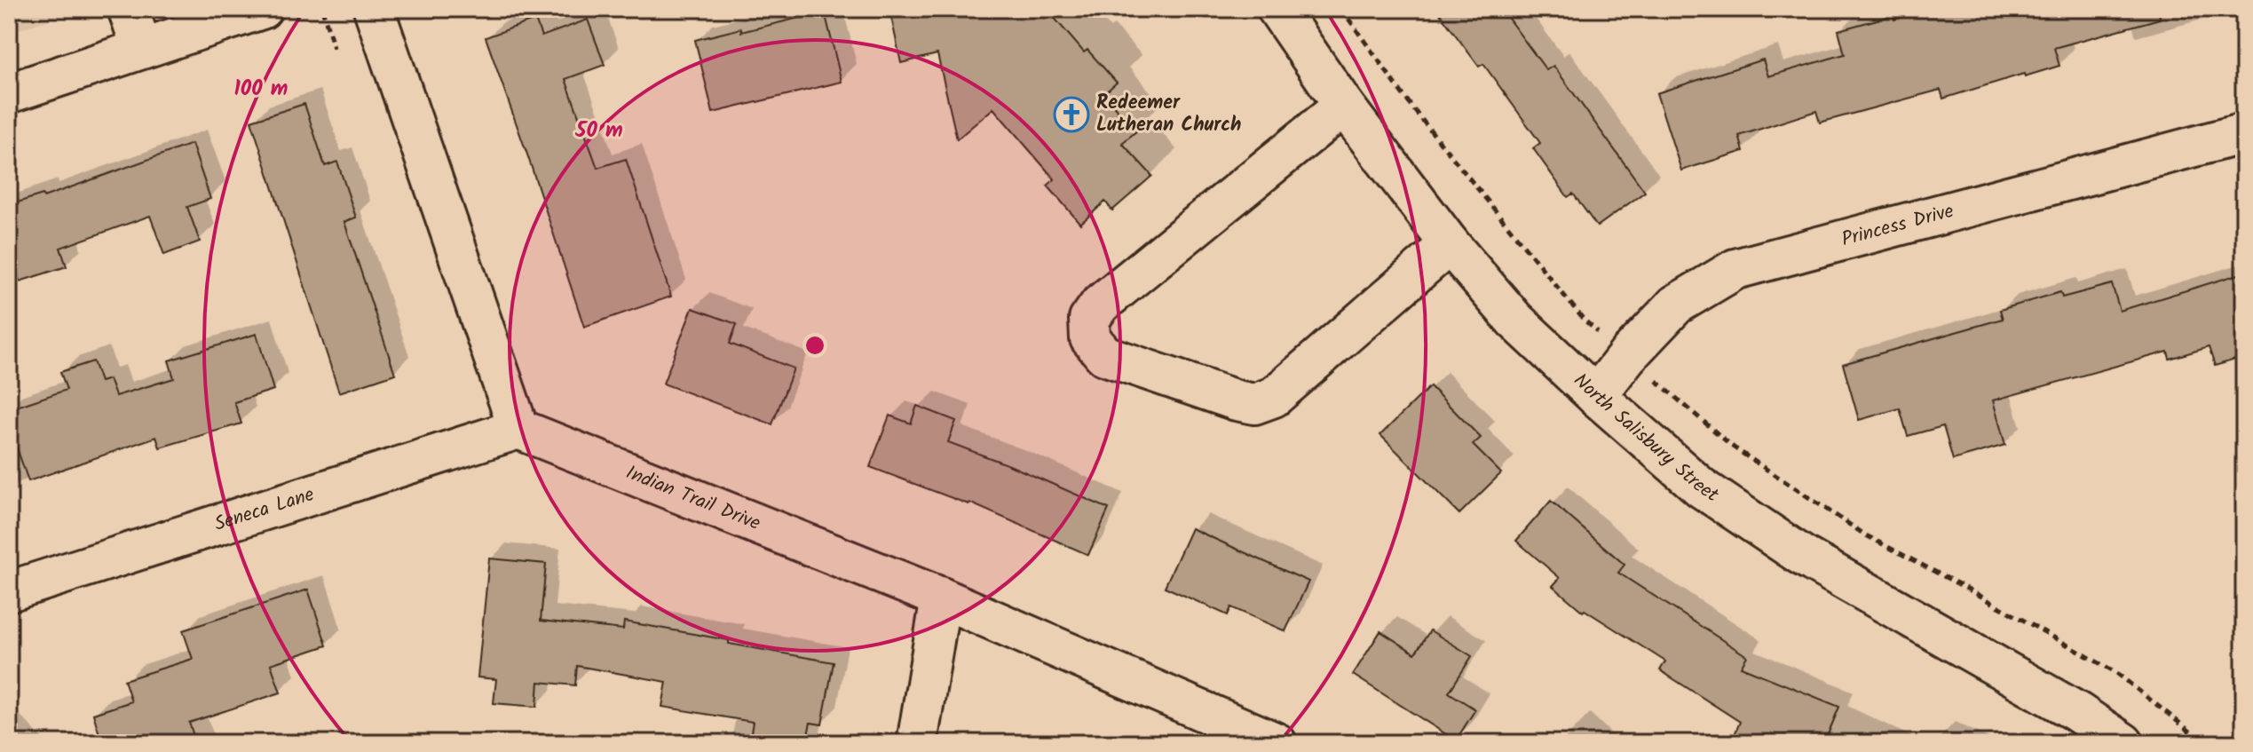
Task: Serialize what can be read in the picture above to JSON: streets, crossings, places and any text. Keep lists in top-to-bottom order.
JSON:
{
  "streets": {
    "street": [
      "Princess Drive",
      "North Salisbury Street",
      "Indian Trail Drive",
      "Seneca Lane"
    ]
  },
  "crossings": [
    ["Princess Drive", "North Salisbury Street"],
    ["Indian Trail Drive", "Seneca Lane"]
  ],
  "places": {
    "church": ["Redeemer Lutheran Church"]
  },
  "rings": ["100 m", "50 m"]
}
